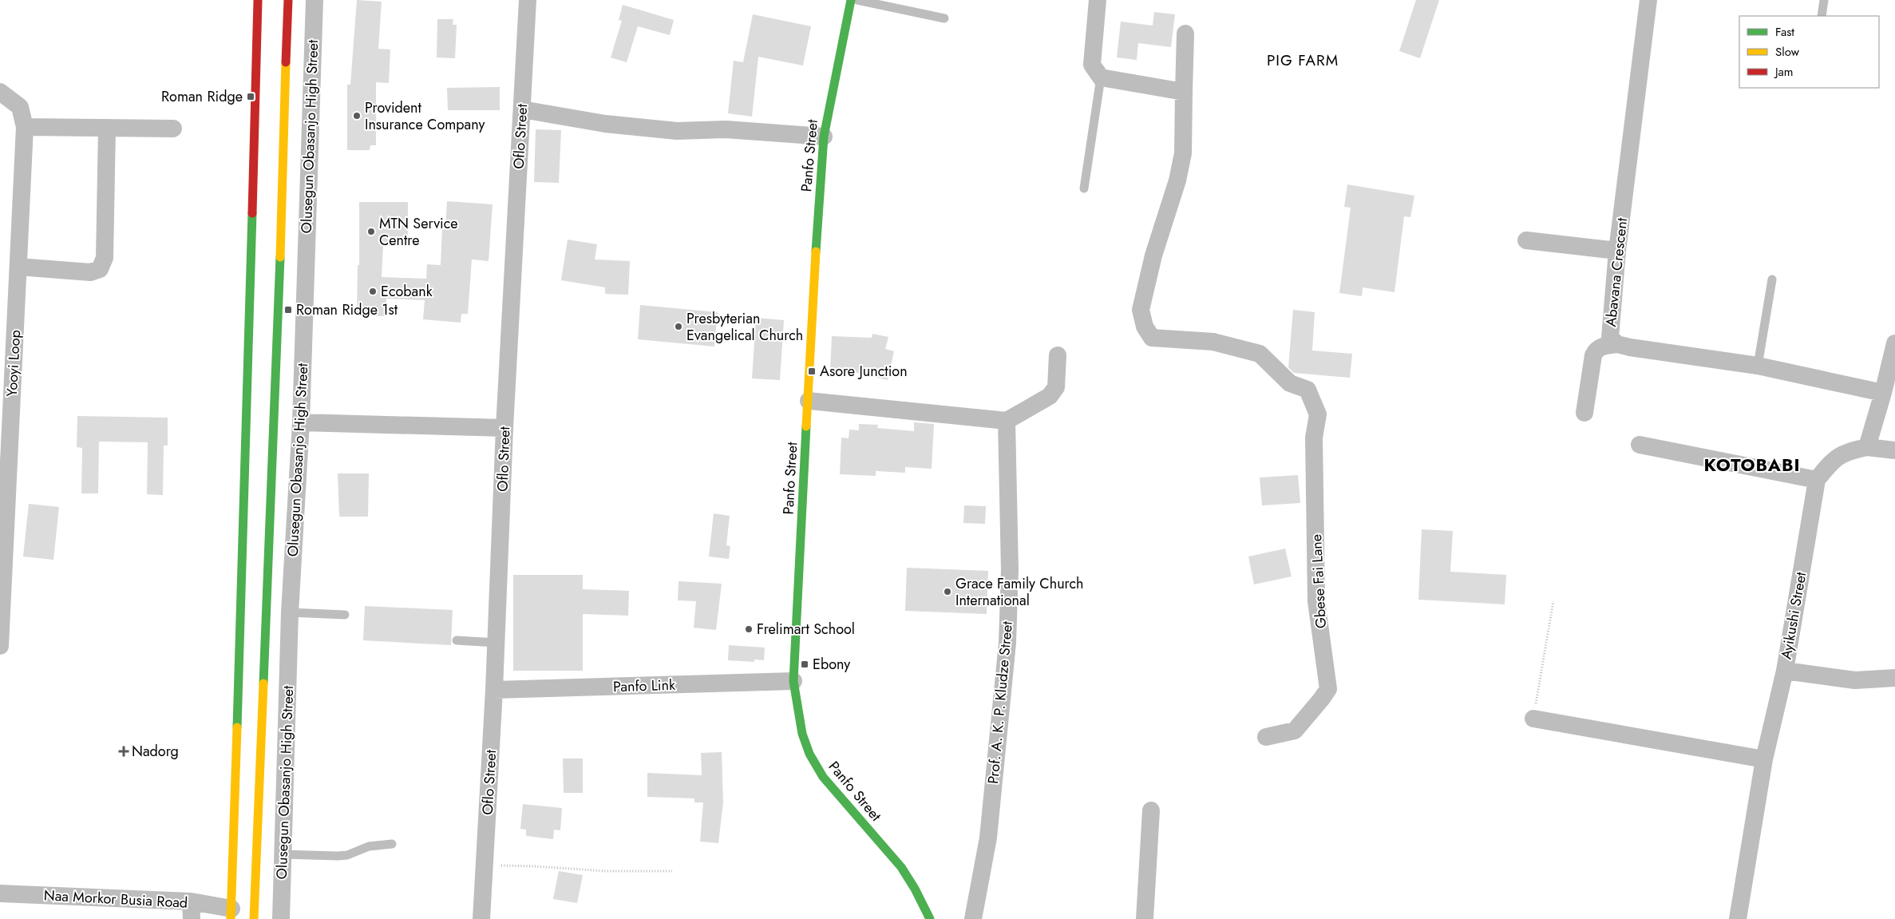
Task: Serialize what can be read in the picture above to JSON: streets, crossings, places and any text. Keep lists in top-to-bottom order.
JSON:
{
  "streets": {
    "main road": ["Olusegun Obasanjo High Street", "Panfo Street"],
    "street": [
      "Oflo Street",
      "Abavana Crescent",
      "Yooyi Loop",
      "Gbese Fai Lane",
      "Ayikushi Street",
      "Panfo Link",
      "Prof. A. K. P. Kludze Street",
      "Naa Morkor Busia Road"
    ]
  },
  "crossings": [
    ["Oflo Street", "Panfo Link"],
    ["Panfo Street", "Panfo Link"]
  ],
  "districts": ["PIG FARM", "KOTOBABI"],
  "places": {
    "transit": [
      "Roman Ridge",
      "Roman Ridge 1st",
      "Asore Junction",
      "Ebony"
    ],
    "other": [
      "Provident Insurance Company",
      "MTN Service Centre",
      "Ecobank",
      "Presbyterian Evangelical Church",
      "Grace Family Church International",
      "Frelimart School"
    ],
    "health": ["Nadorg"]
  },
  "legend": ["Fast", "Slow", "Jam"]
}
